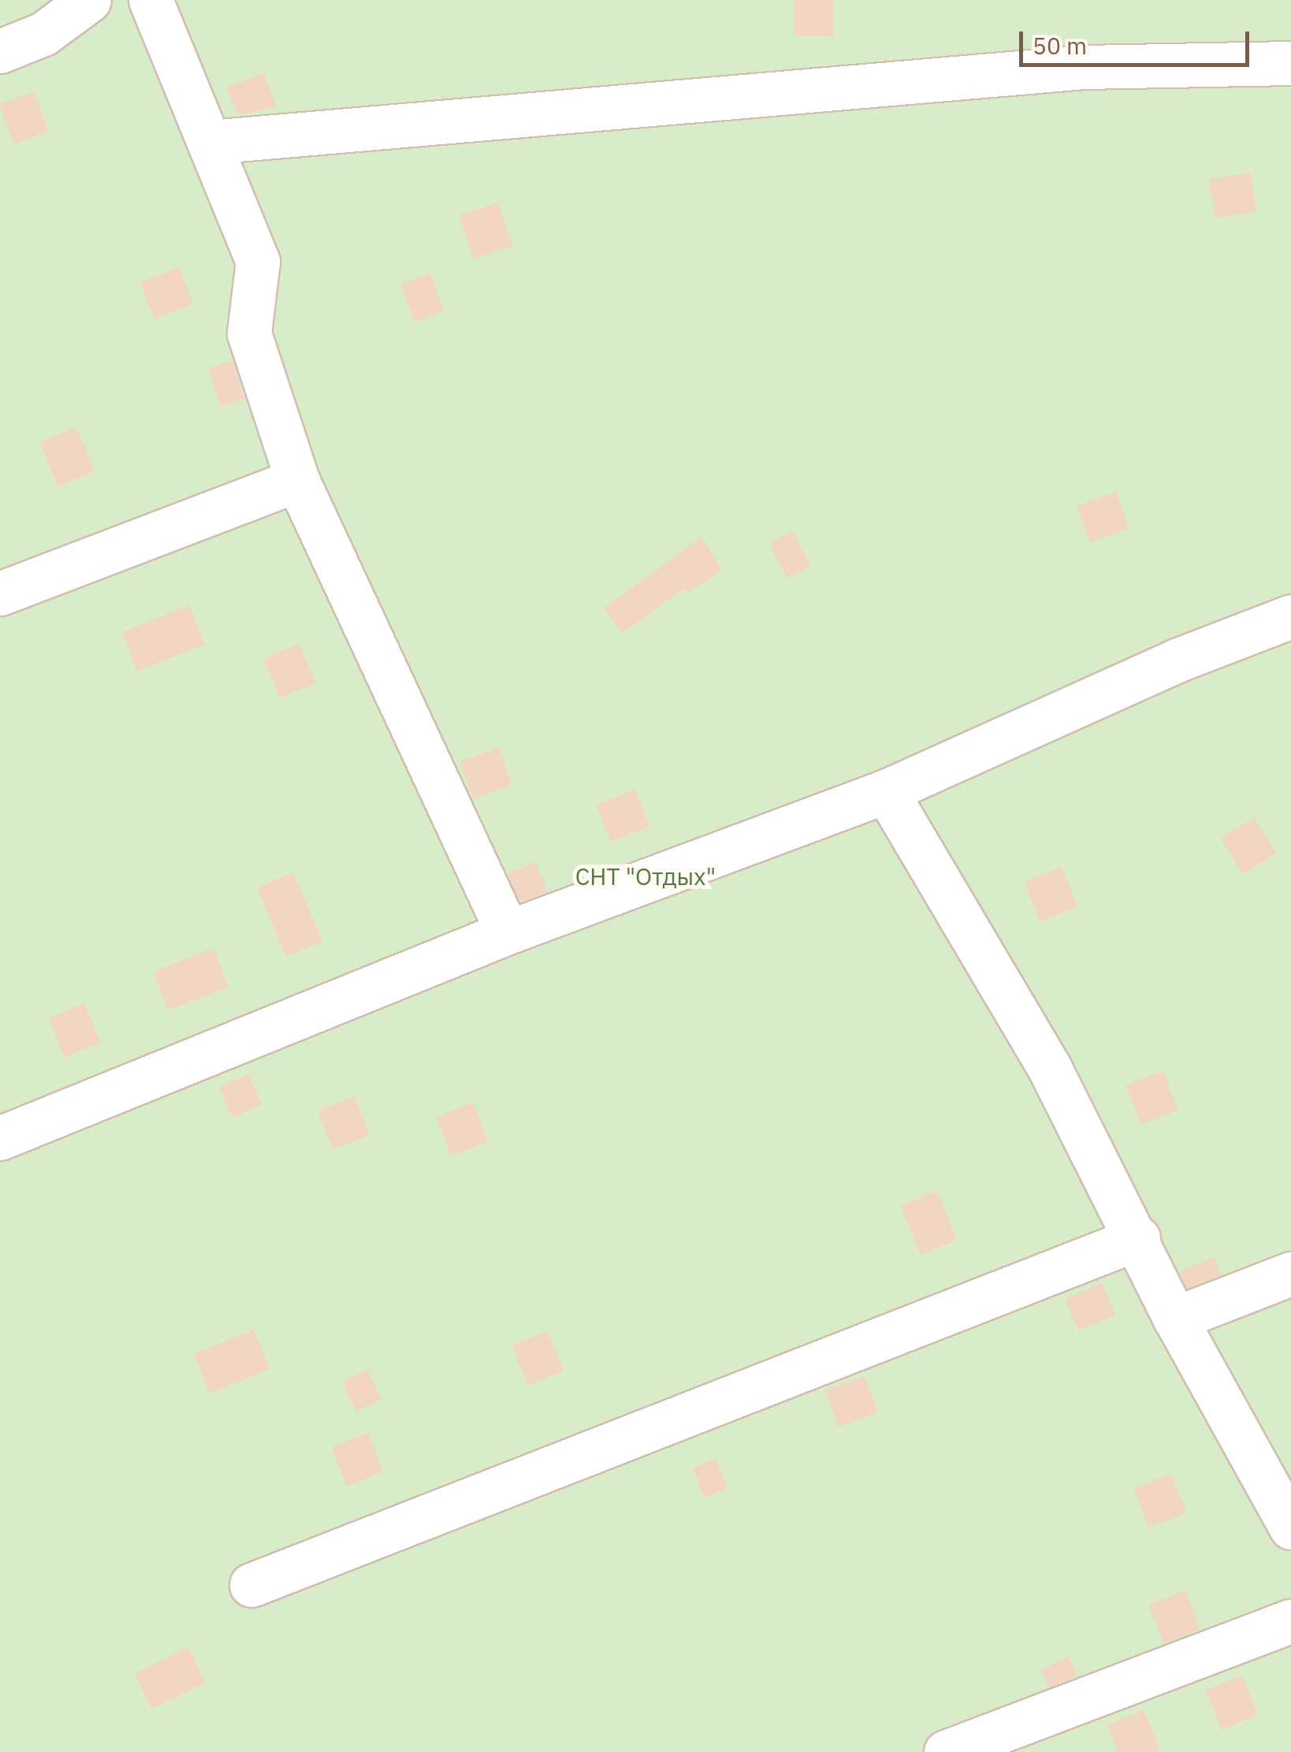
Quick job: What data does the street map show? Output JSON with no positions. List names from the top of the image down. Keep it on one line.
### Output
{"parks":["СНТ \"Отдых\""],"scale_bar":"50 m"}
